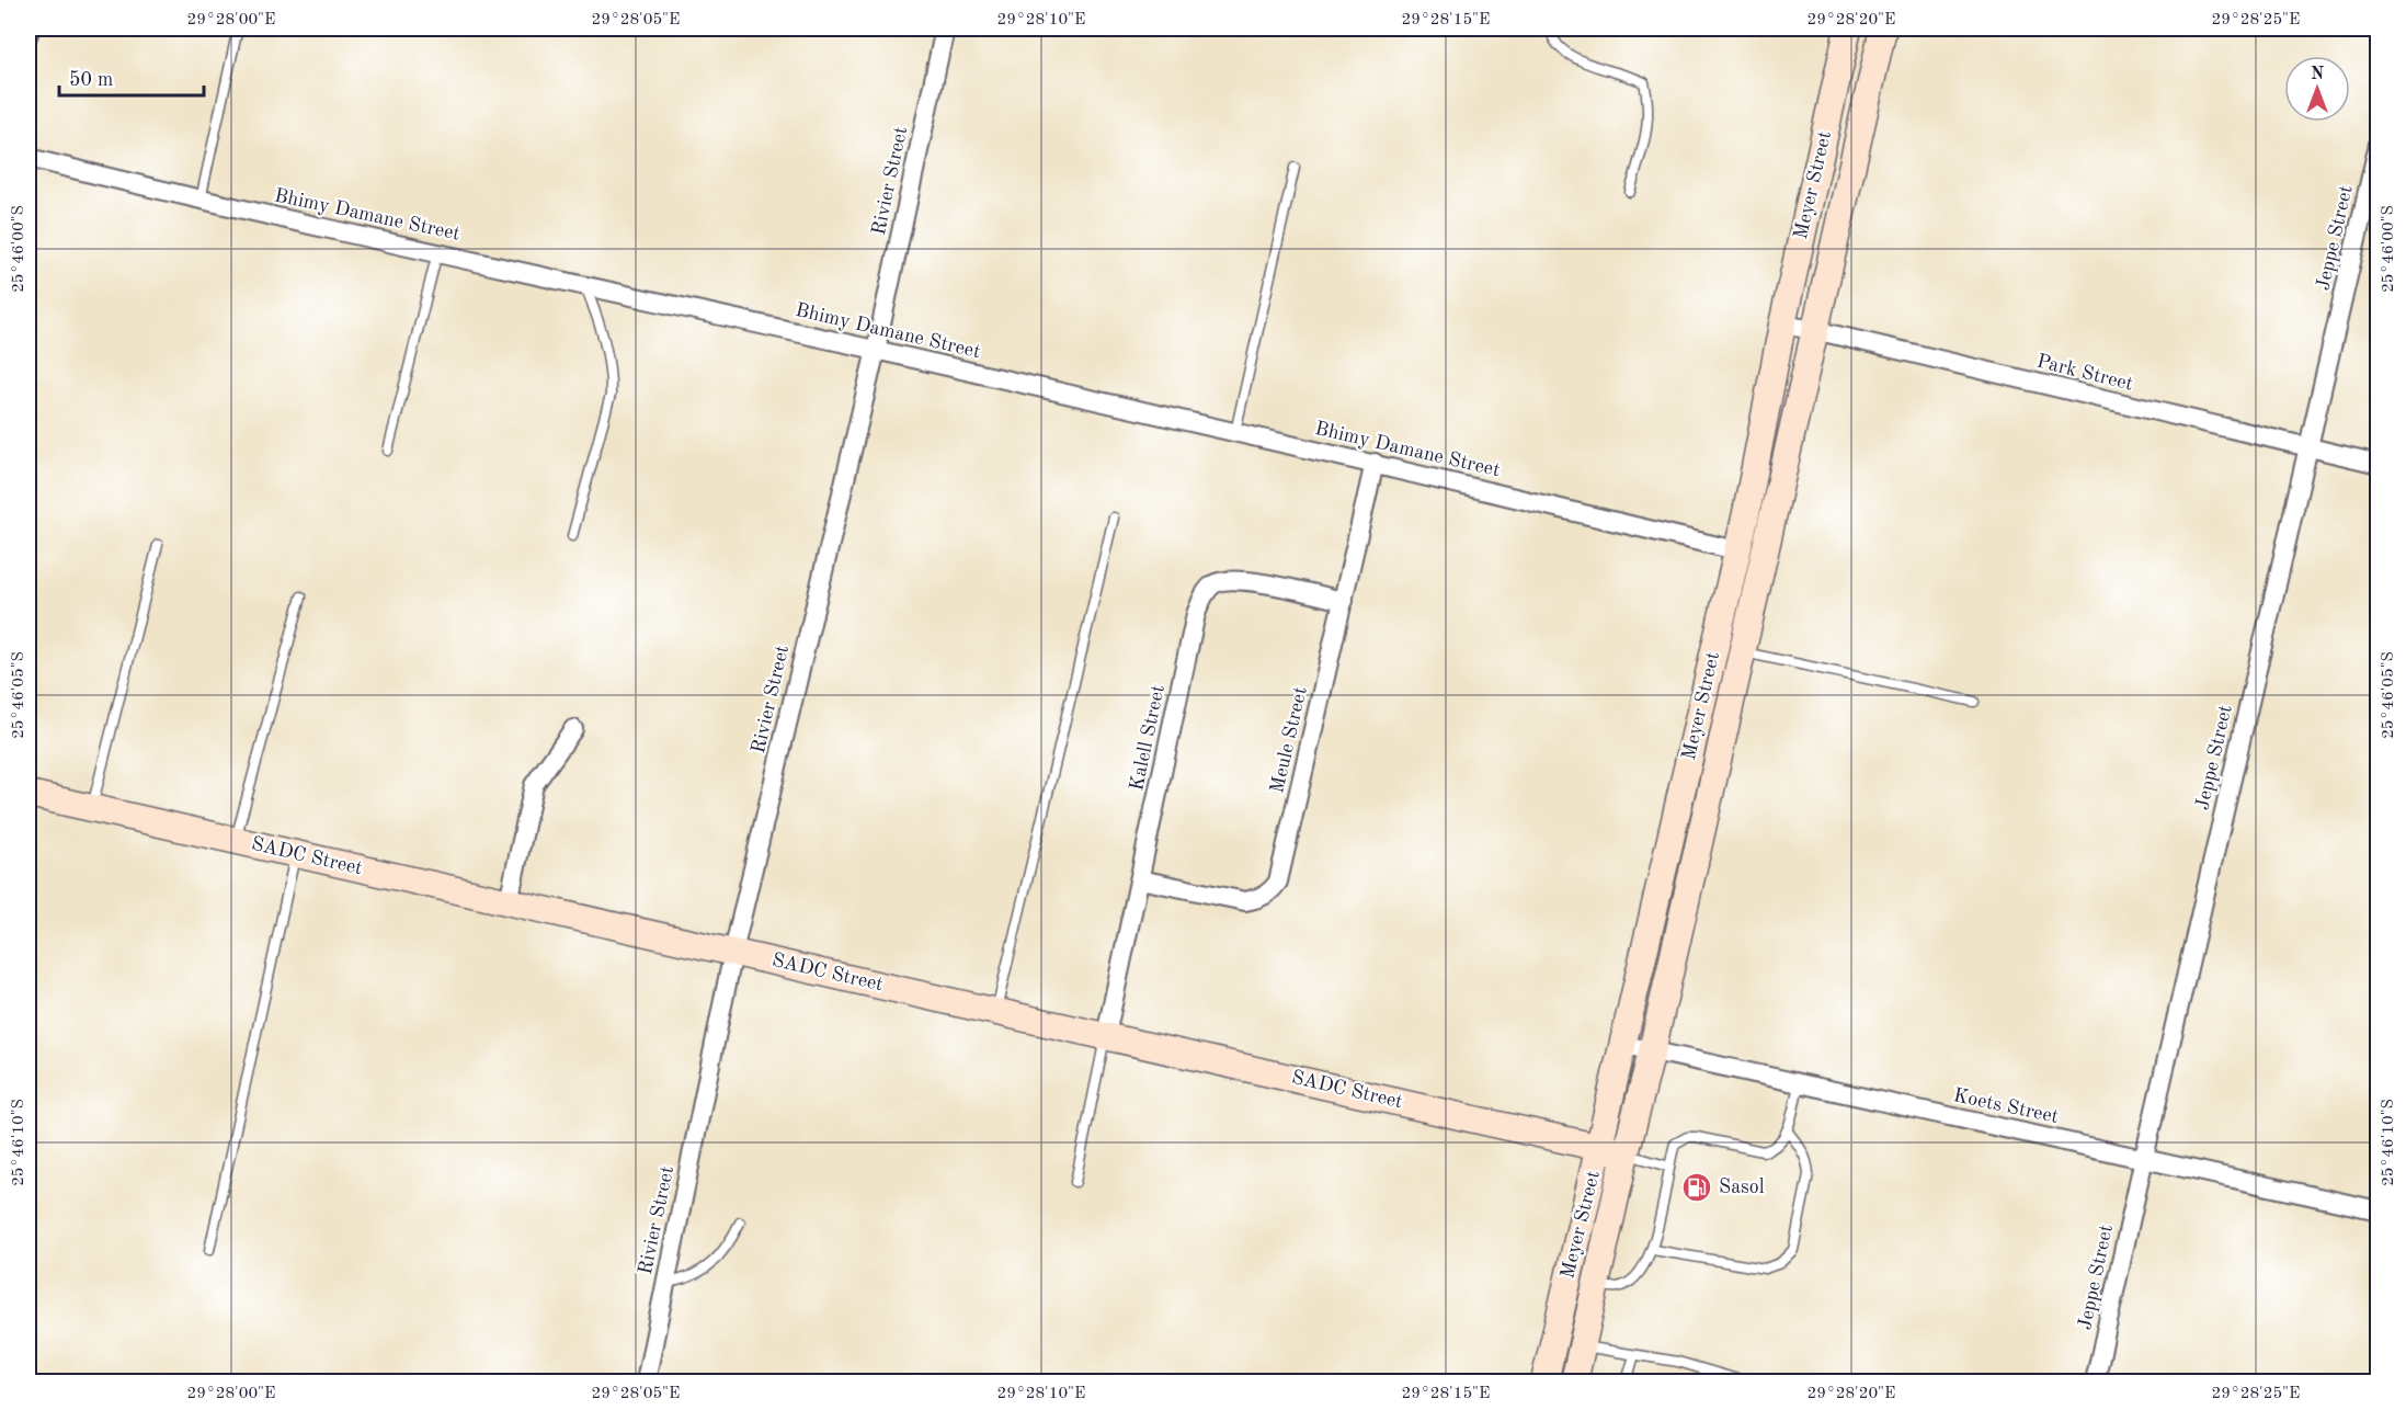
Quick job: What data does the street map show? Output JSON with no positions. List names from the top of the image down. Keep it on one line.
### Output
{"streets":{"main road":["Meyer Street","SADC Street"],"street":["Rivier Street","Bhimy Damane Street","Jeppe Street","Park Street","Kalell Street","Meule Street","Koets Street"]},"crossings":[["Rivier Street","Bhimy Damane Street"],["Rivier Street","SADC Street"],["Meyer Street","Bhimy Damane Street"],["Meyer Street","Park Street"],["Meyer Street","SADC Street"],["Meyer Street","Koets Street"],["Bhimy Damane Street","Meule Street"],["Jeppe Street","Park Street"],["Jeppe Street","Koets Street"],["Kalell Street","Meule Street"],["Kalell Street","SADC Street"]],"places":{"fuel station":["Sasol"]},"scale_bar":"50 m","north":"top","coordinates":["29°28'00\"E","29°28'05\"E","29°28'10\"E","29°28'15\"E","29°28'20\"E","29°28'25\"E","25°46'00\"S","25°46'05\"S","25°46'10\"S"]}
